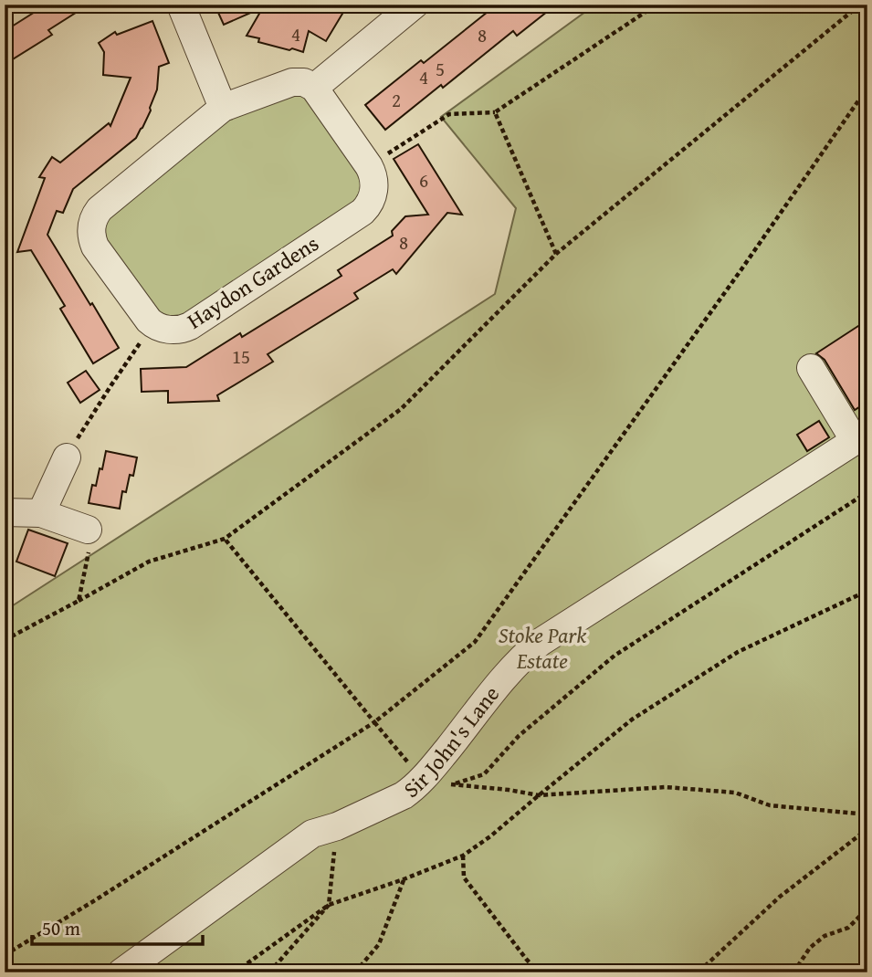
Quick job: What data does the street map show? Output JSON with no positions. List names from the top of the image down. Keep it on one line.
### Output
{"streets":{"street":["Haydon Gardens","Sir John's Lane"]},"parks":["Stoke Park Estate"],"house_numbers":["4","8","5","4","2","6","8","15"],"scale_bar":"50 m"}
